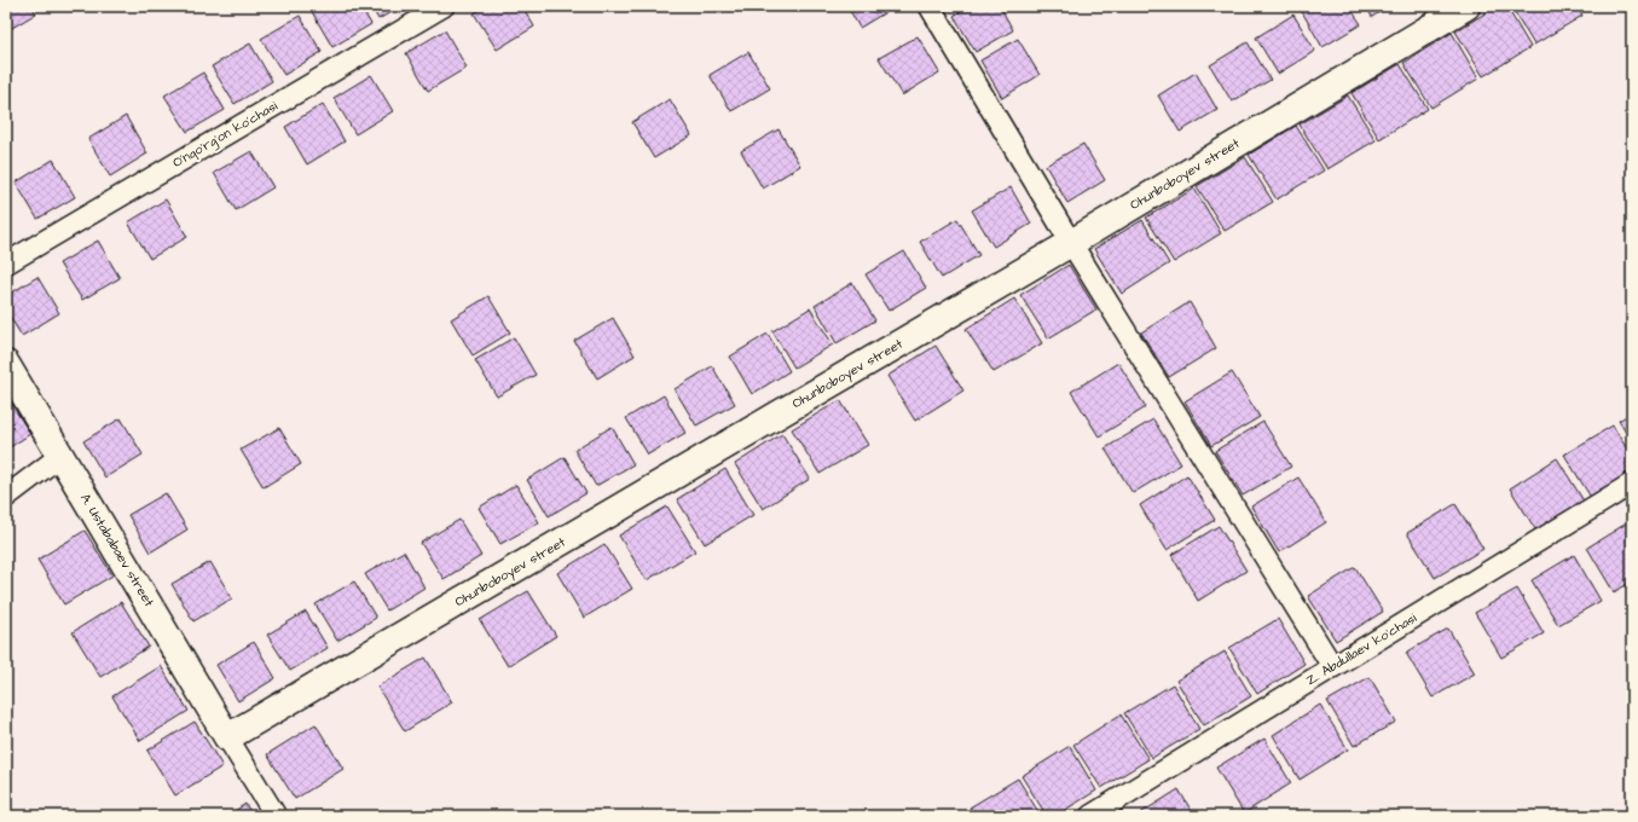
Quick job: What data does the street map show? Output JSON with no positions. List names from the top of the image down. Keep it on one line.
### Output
{"streets":{"main road":["Ohunboboyev street","A. Ustababaev street"],"street":["O'nqo'rg'on ko'chasi","Z. Abdullaev ko'chasi"]},"crossings":[["Ohunboboyev street","A. Ustababaev street"]]}
